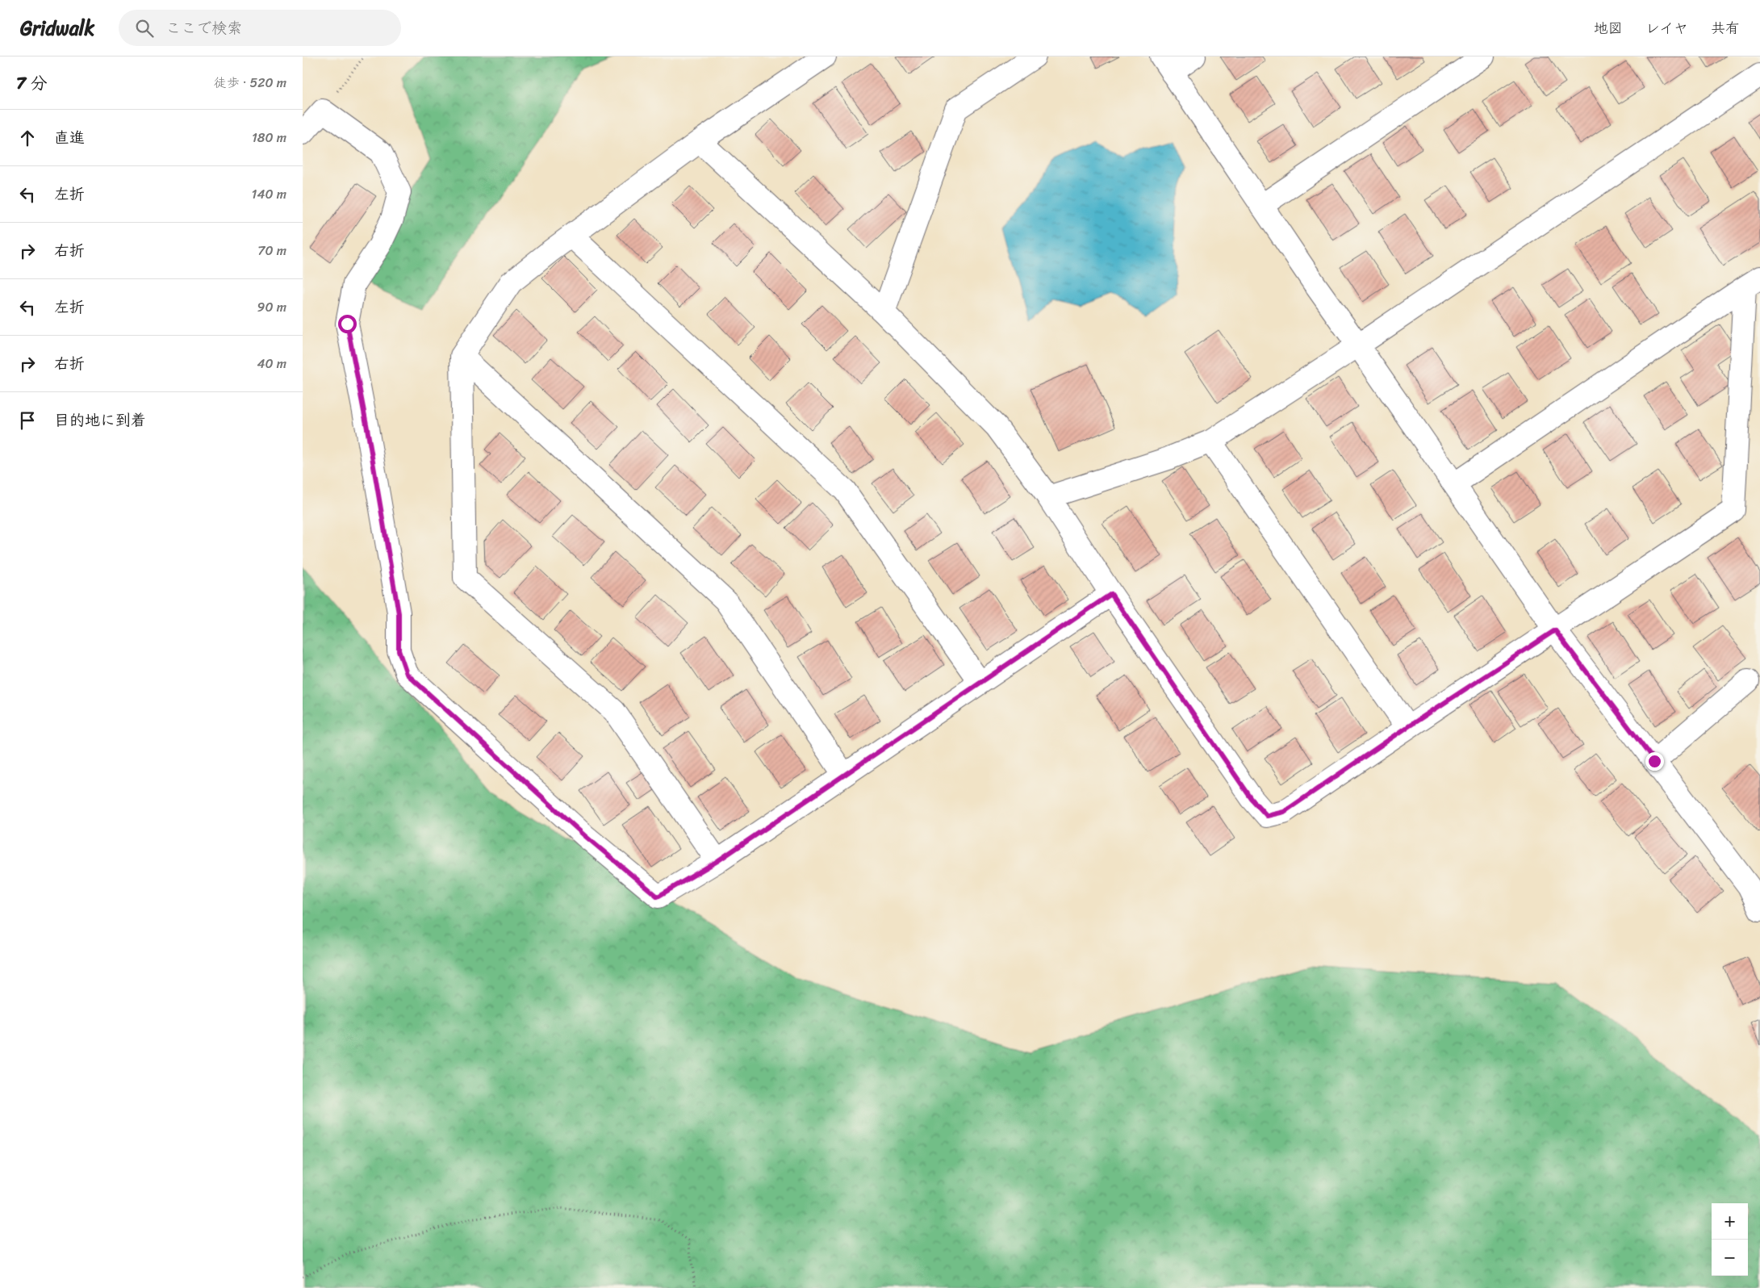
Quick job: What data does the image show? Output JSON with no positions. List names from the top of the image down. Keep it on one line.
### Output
{"page":{"header":"Gridwalk","search":"ここで検索","nav":["地図","レイヤ","共有"],"heading":["7 分","徒歩 · 520 m"],"list":[["直進","180 m"],["左折","140 m"],["右折","70 m"],["左折","90 m"],["右折","40 m"],"目的地に到着"],"map_buttons":["+","−"]}}
